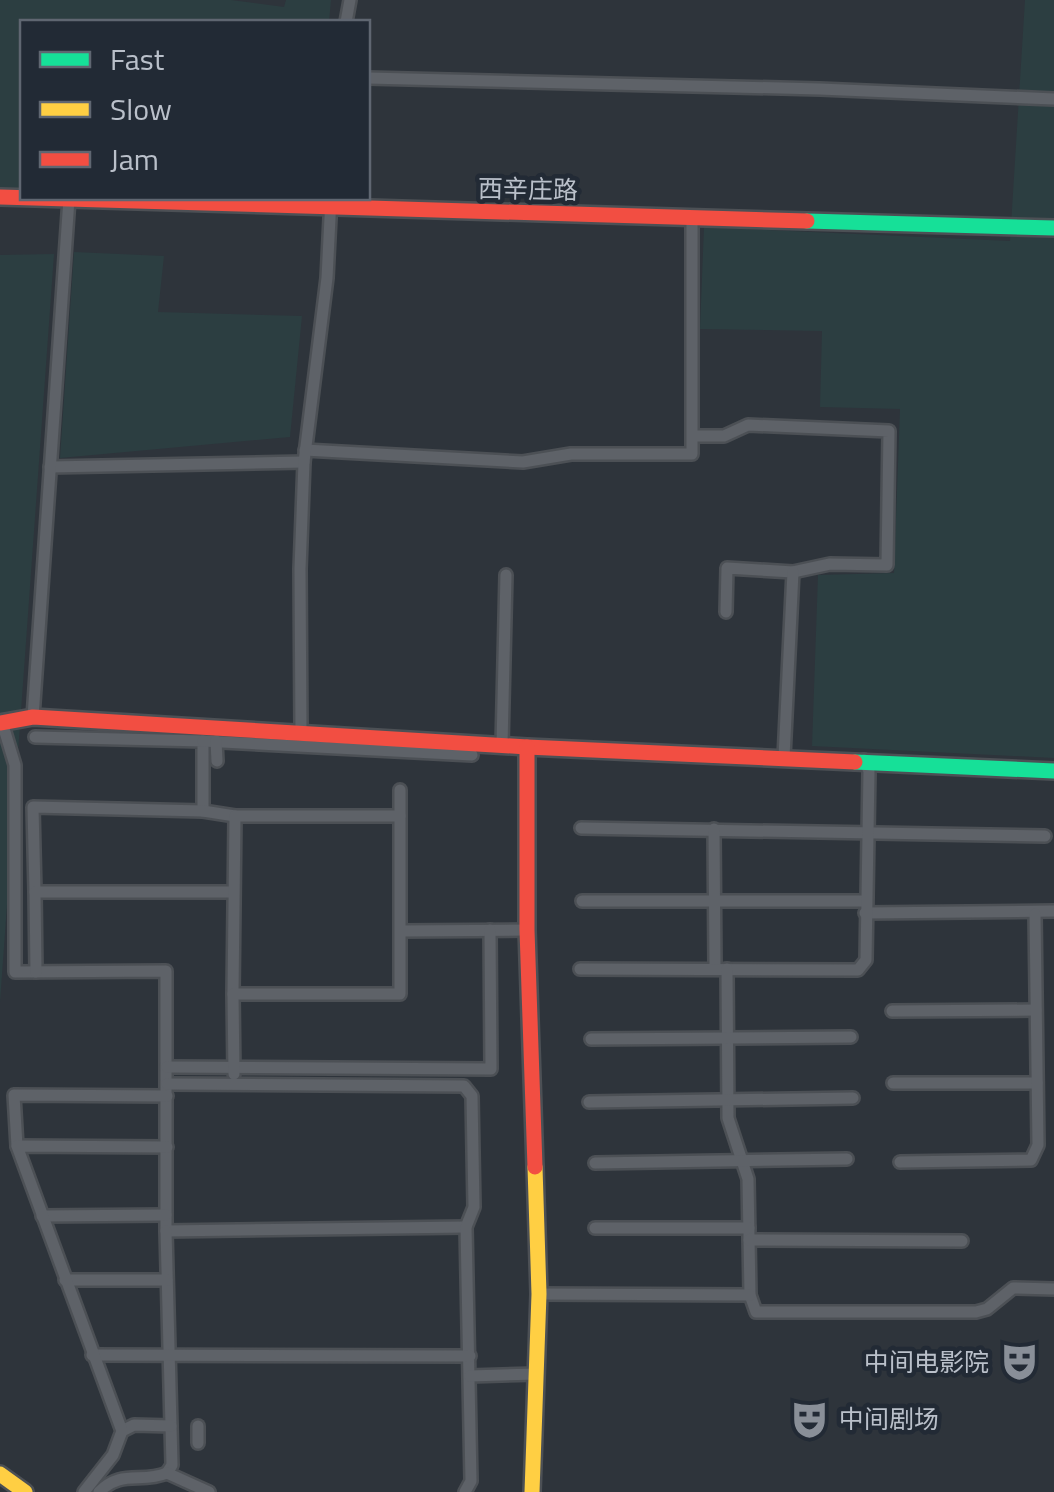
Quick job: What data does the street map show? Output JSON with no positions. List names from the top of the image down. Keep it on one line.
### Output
{"streets":{"street":["西辛庄路"]},"places":{"theatre":["中间电影院","中间剧场"]},"legend":["Fast","Slow","Jam"]}
